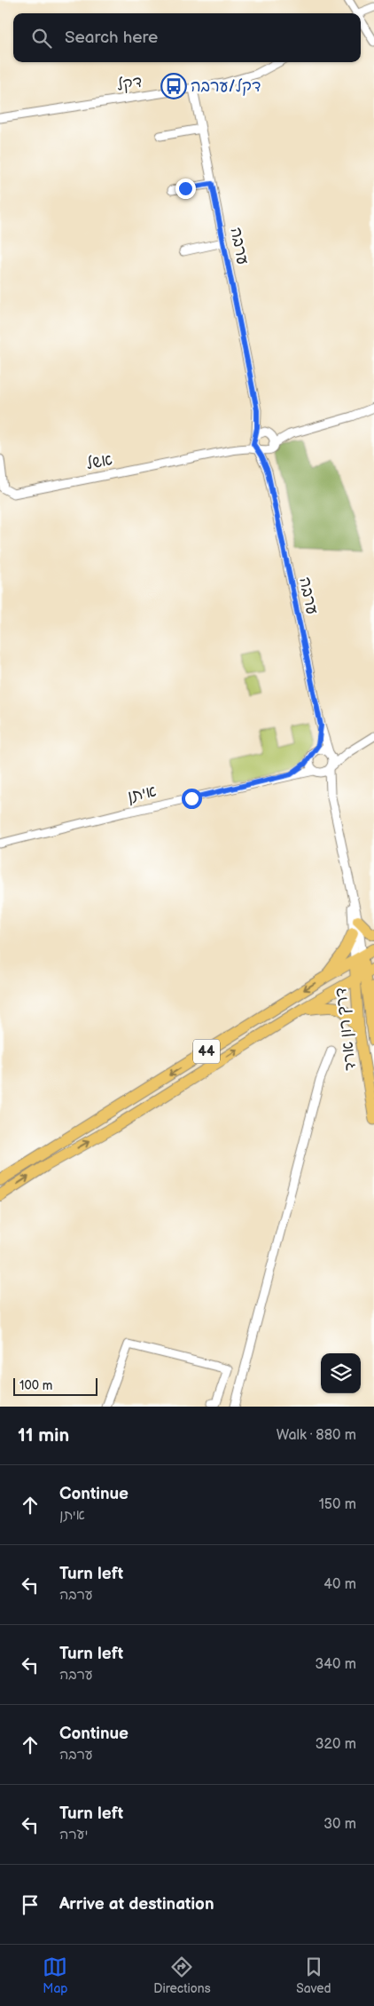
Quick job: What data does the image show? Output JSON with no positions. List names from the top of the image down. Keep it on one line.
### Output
{"streets":{"highway":["44"],"main road":["דרך רון ארד"],"street":["דקל","ערבה","אשל","איתן"]},"crossings":[["דקל","ערבה"],["ערבה","אשל"],["ערבה","איתן"],["דרך רון ארד","44"]],"places":{"bus stop":["דקל/ערבה"]},"scale_bar":"100 m","page":{"search":"Search here","scale":"100 m","heading":["11 min","Walk · 880 m"],"list":[["Continue","איתן","150 m"],["Turn left","ערבה","40 m"],["Turn left","ערבה","340 m"],["Continue","ערבה","320 m"],["Turn left","יערה","30 m"],"Arrive at destination"],"nav":["Map","Directions","Saved"]}}
